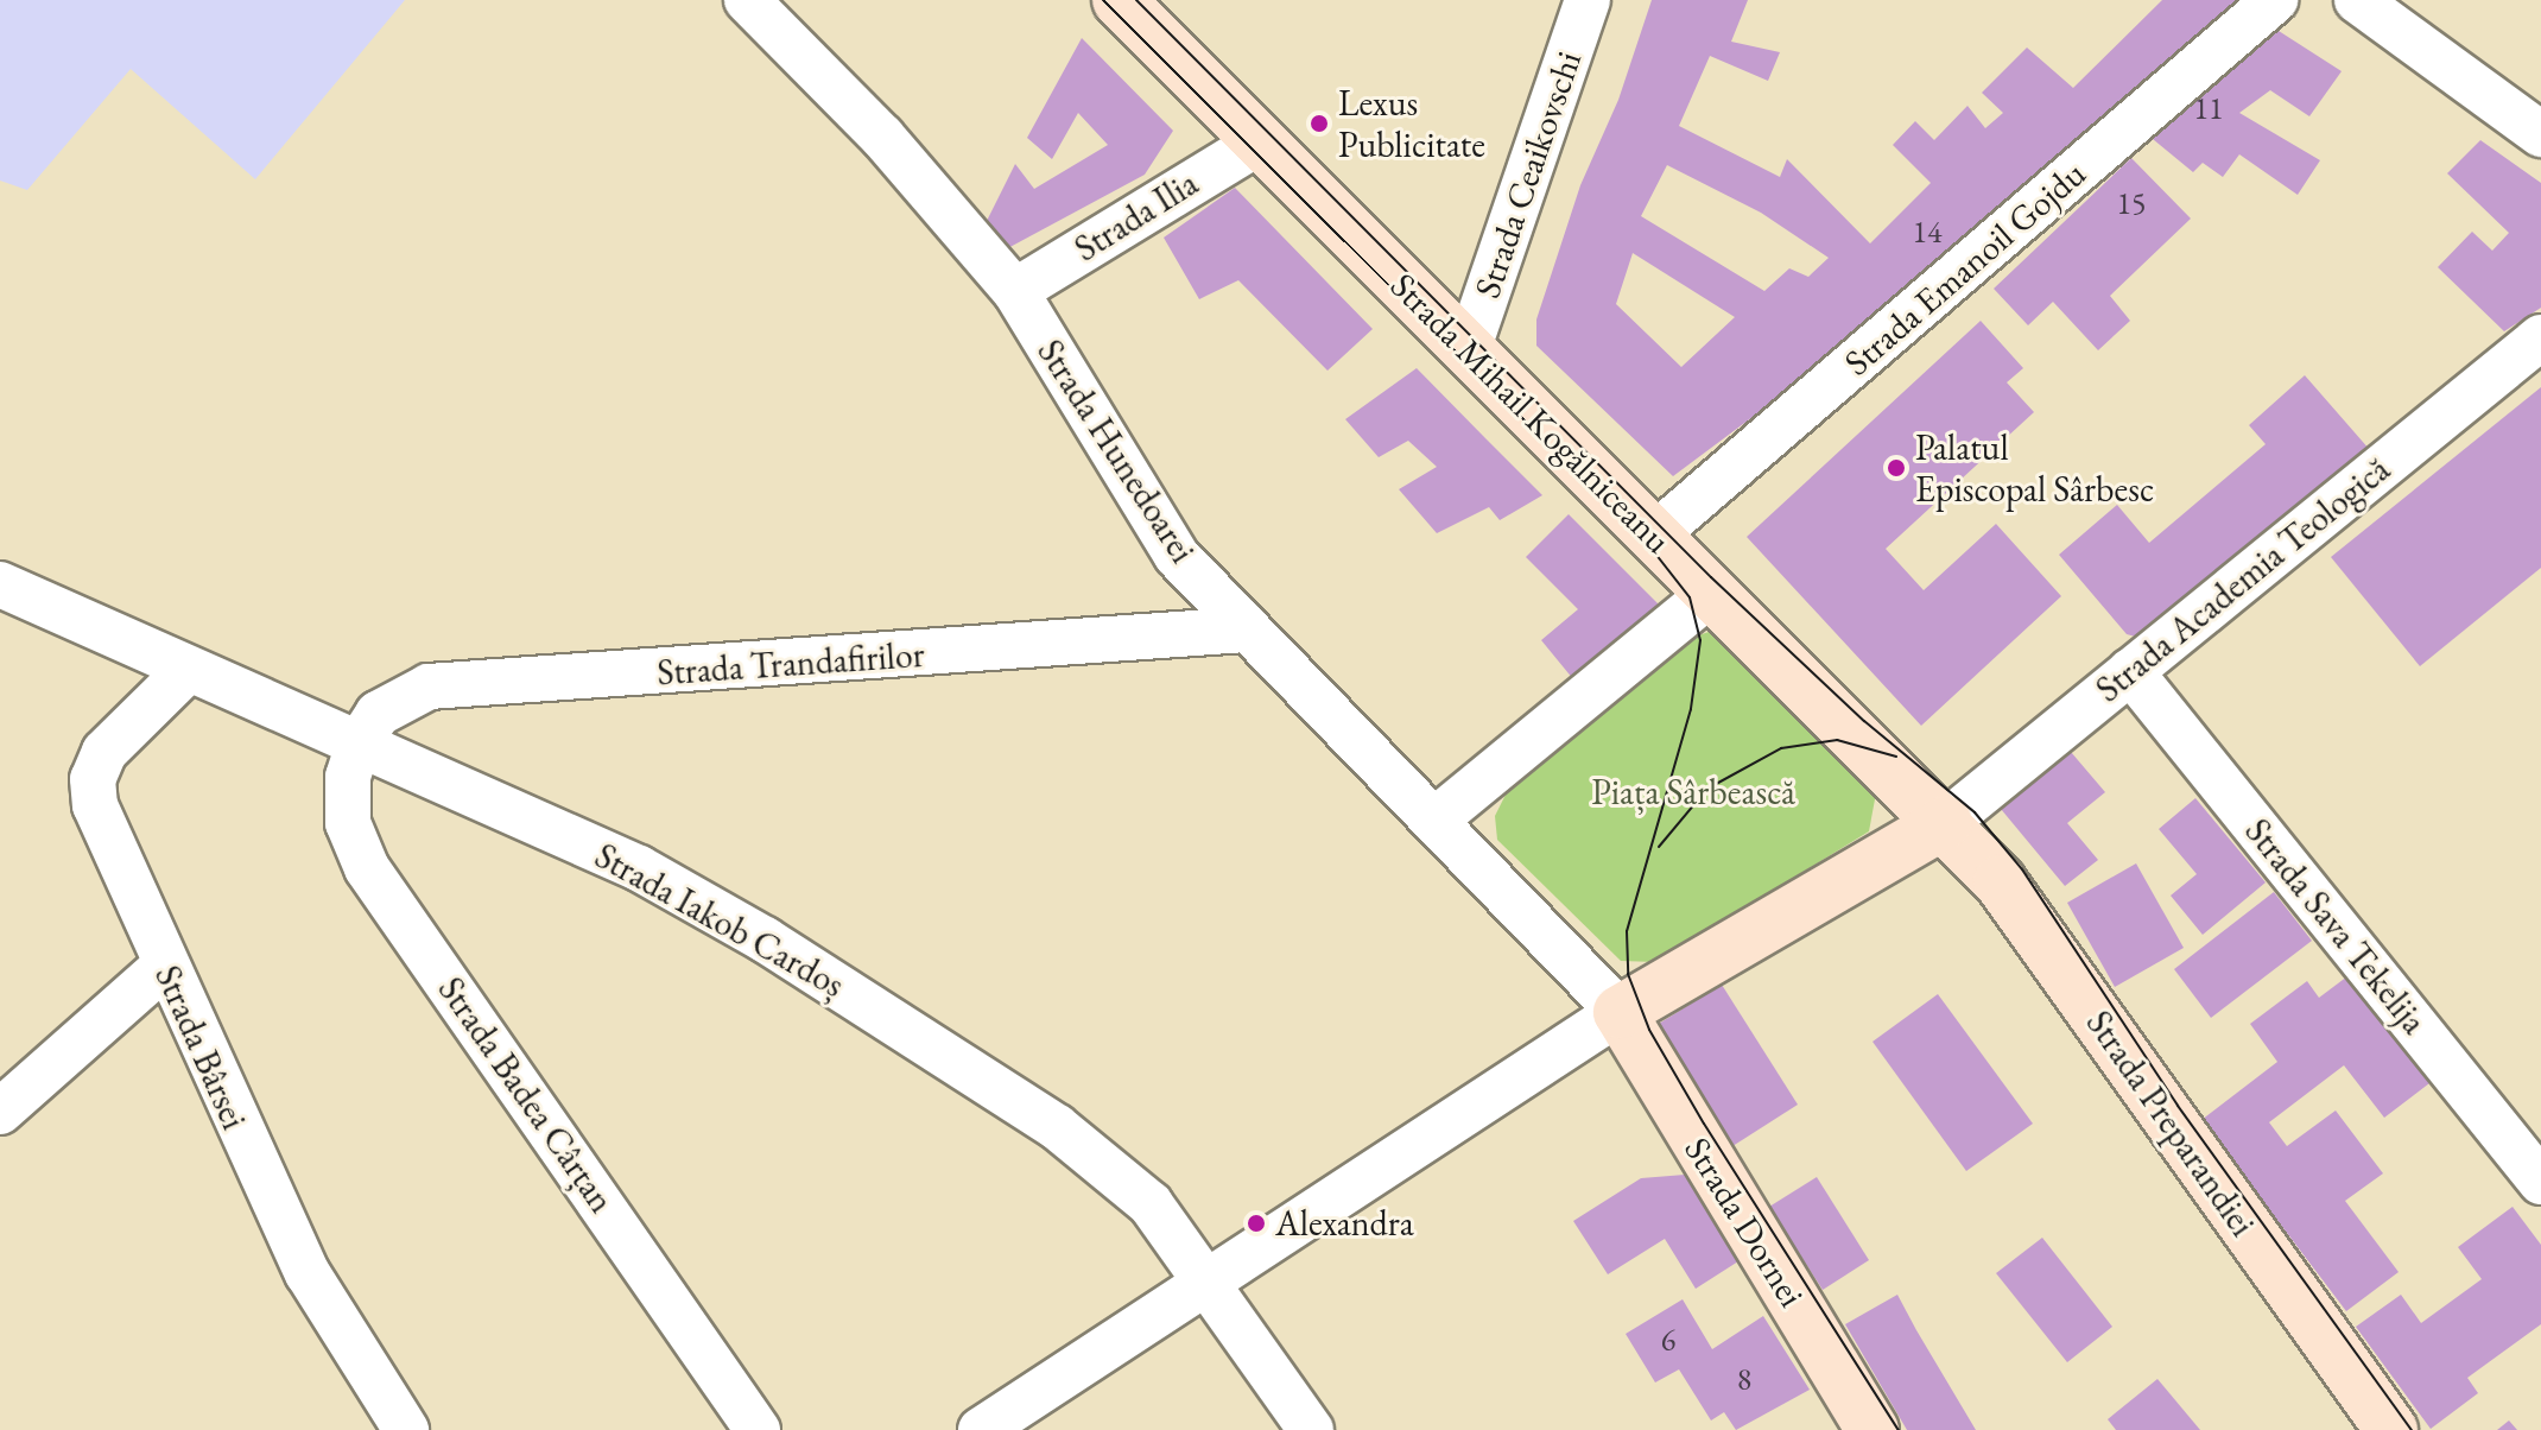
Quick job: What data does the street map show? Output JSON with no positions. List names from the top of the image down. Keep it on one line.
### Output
{"streets":{"main road":["Strada Mihail Kogălniceanu","Strada Preparandiei","Strada Dornei"],"street":["Strada Ceaikovschi","Strada Ilia","Strada Emanoil Gojdu","Strada Hunedoarei","Strada Academia Teologică","Strada Trandafirilor","Strada Iakob Cardoș","Strada Sava Tekelija","Strada Bârsei","Strada Badea Cârțan"]},"crossings":[["Strada Ceaikovschi","Strada Mihail Kogălniceanu"],["Strada Ilia","Strada Mihail Kogălniceanu"],["Strada Ilia","Strada Hunedoarei"],["Strada Emanoil Gojdu","Strada Mihail Kogălniceanu"],["Strada Mihail Kogălniceanu","Strada Academia Teologică"],["Strada Mihail Kogălniceanu","Strada Preparandiei"],["Strada Hunedoarei","Strada Trandafirilor"],["Strada Hunedoarei","Strada Dornei"],["Strada Academia Teologică","Strada Sava Tekelija"],["Strada Academia Teologică","Strada Preparandiei"],["Strada Trandafirilor","Strada Iakob Cardoș"],["Strada Trandafirilor","Strada Badea Cârțan"],["Strada Iakob Cardoș","Strada Bârsei"],["Strada Iakob Cardoș","Strada Badea Cârțan"]],"parks":["Piața Sârbească"],"places":["Lexus Publicitate","Palatul Episcopal Sârbesc","Alexandra"],"house_numbers":["11","15","14","6","8"]}
